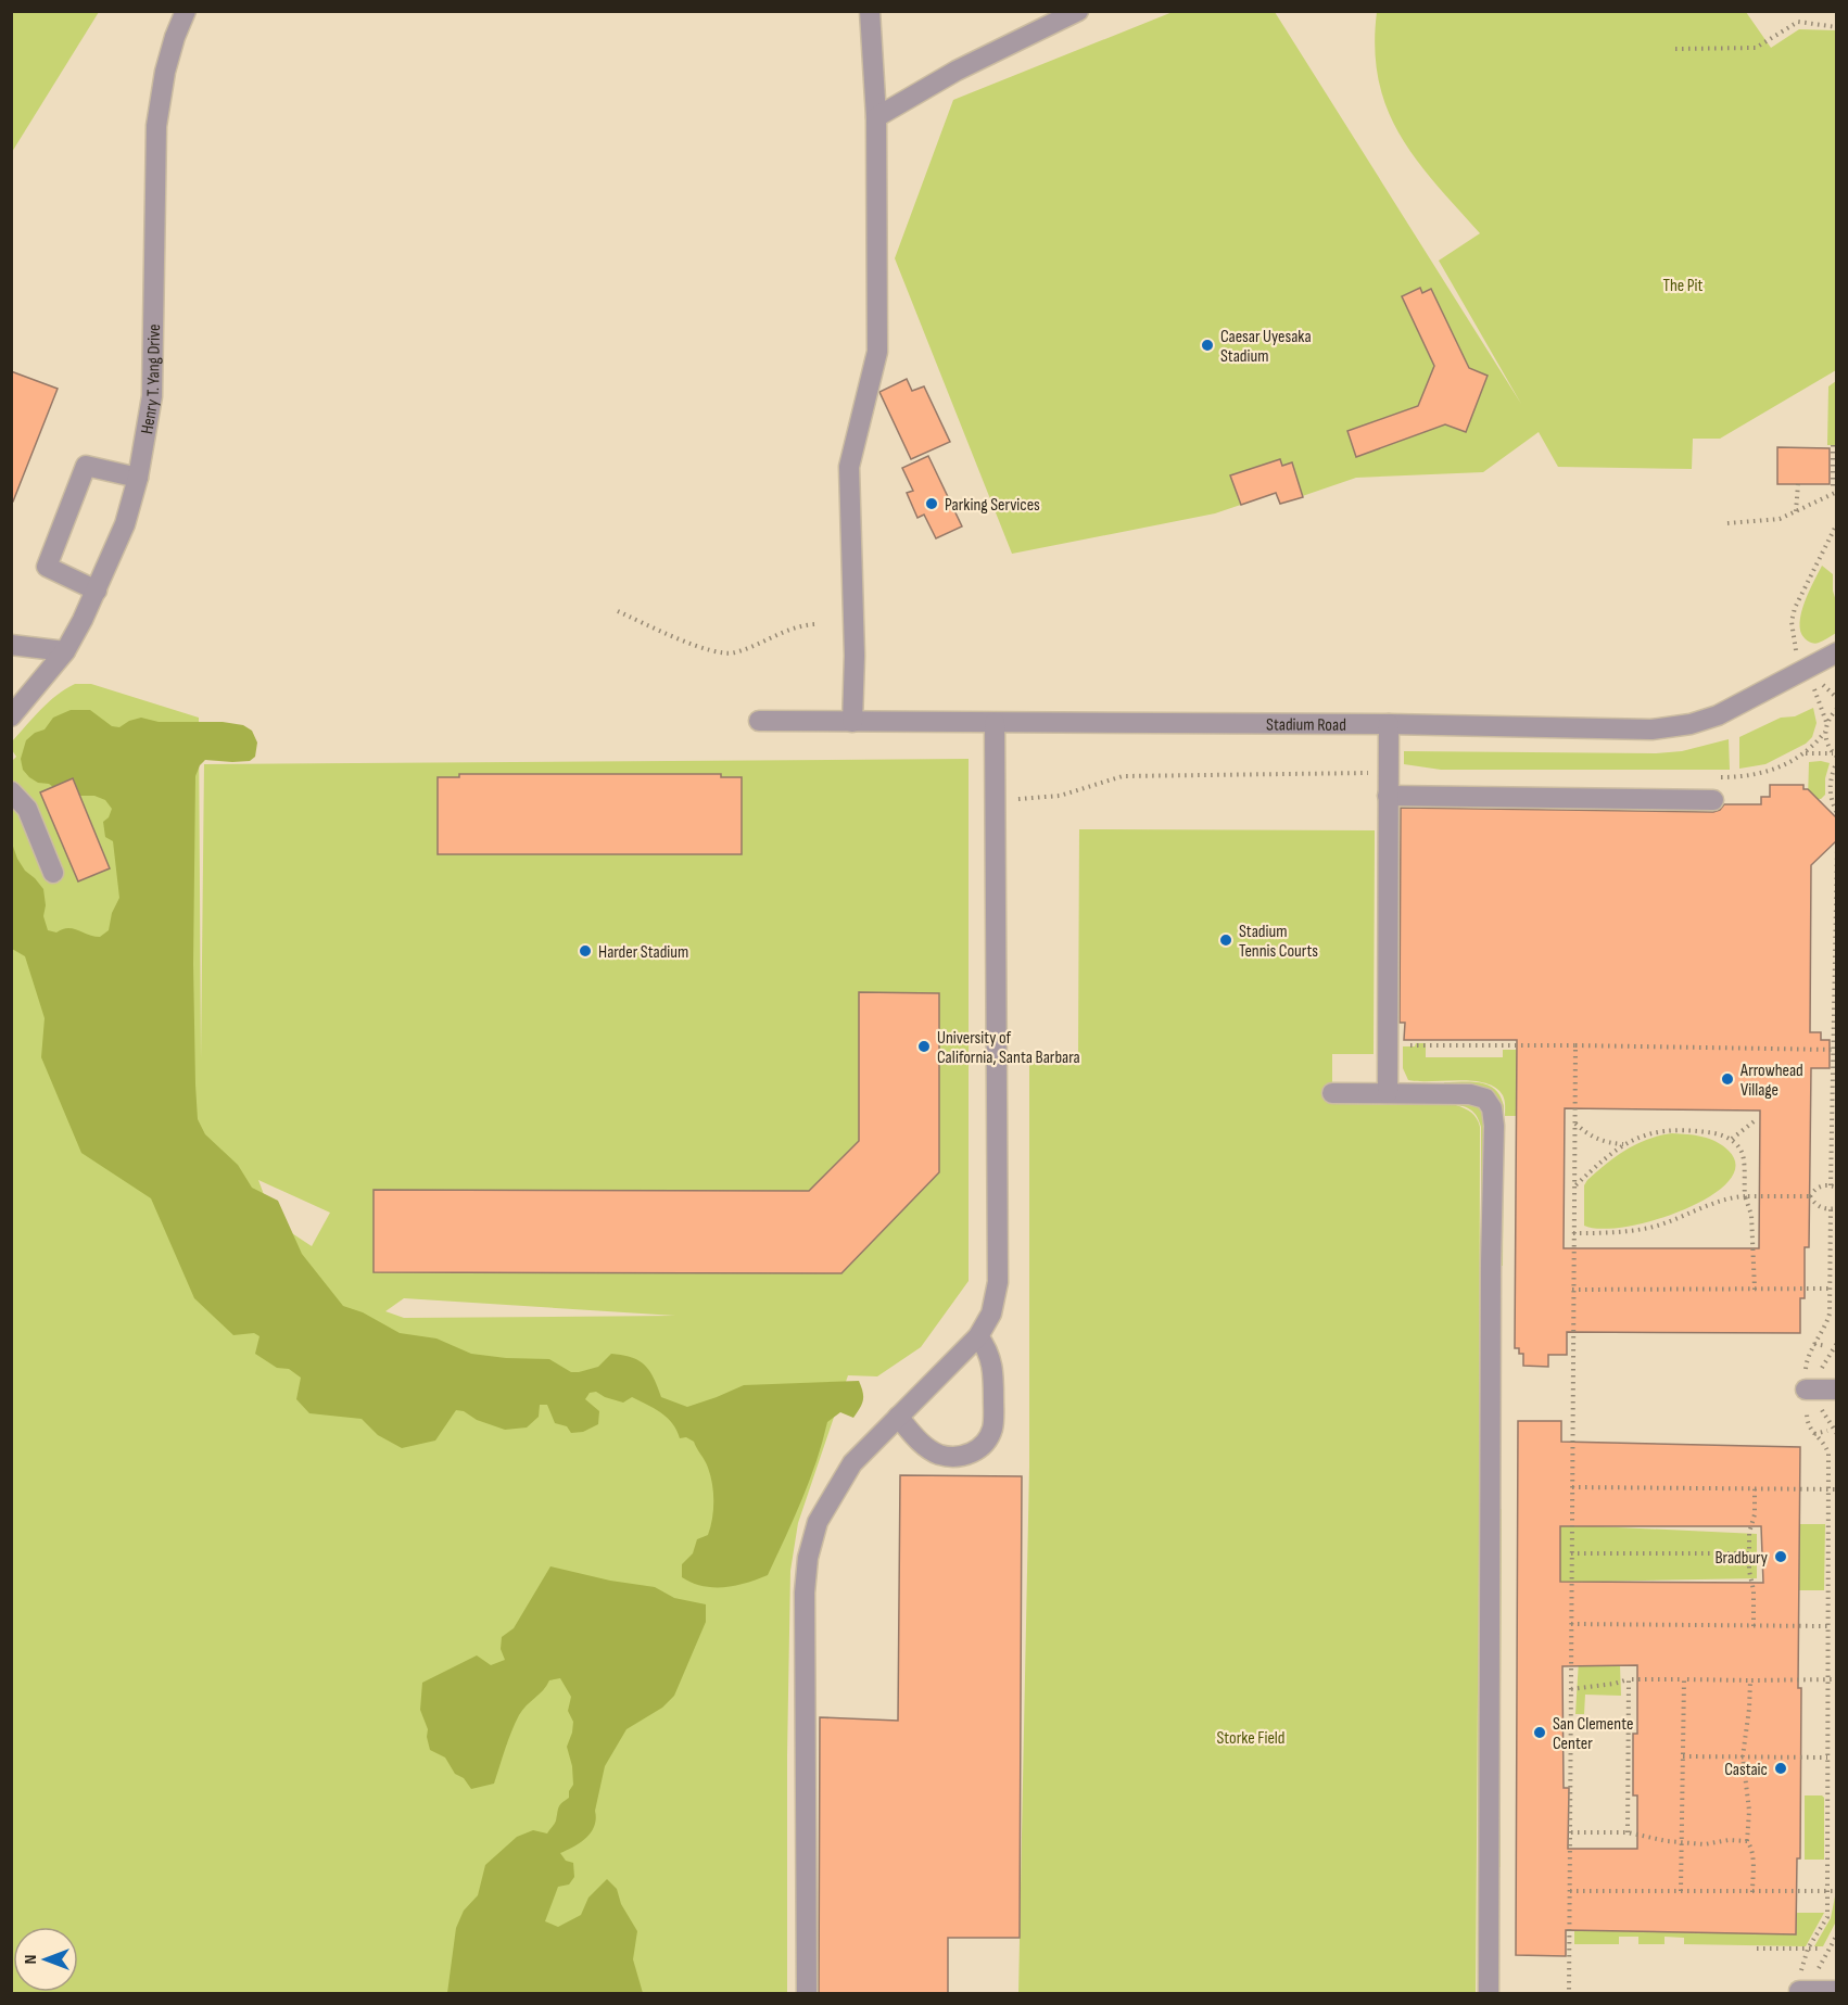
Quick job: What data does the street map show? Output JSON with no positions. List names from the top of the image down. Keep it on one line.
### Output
{"streets":{"street":["Henry T. Yang Drive","Stadium Road"]},"parks":["The Pit","Storke Field"],"places":["Caesar Uyesaka Stadium","Parking Services","Stadium Tennis Courts","Harder Stadium","University of California, Santa Barbara","Arrowhead Village","Bradbury","San Clemente Center","Castaic"],"north":"left"}
